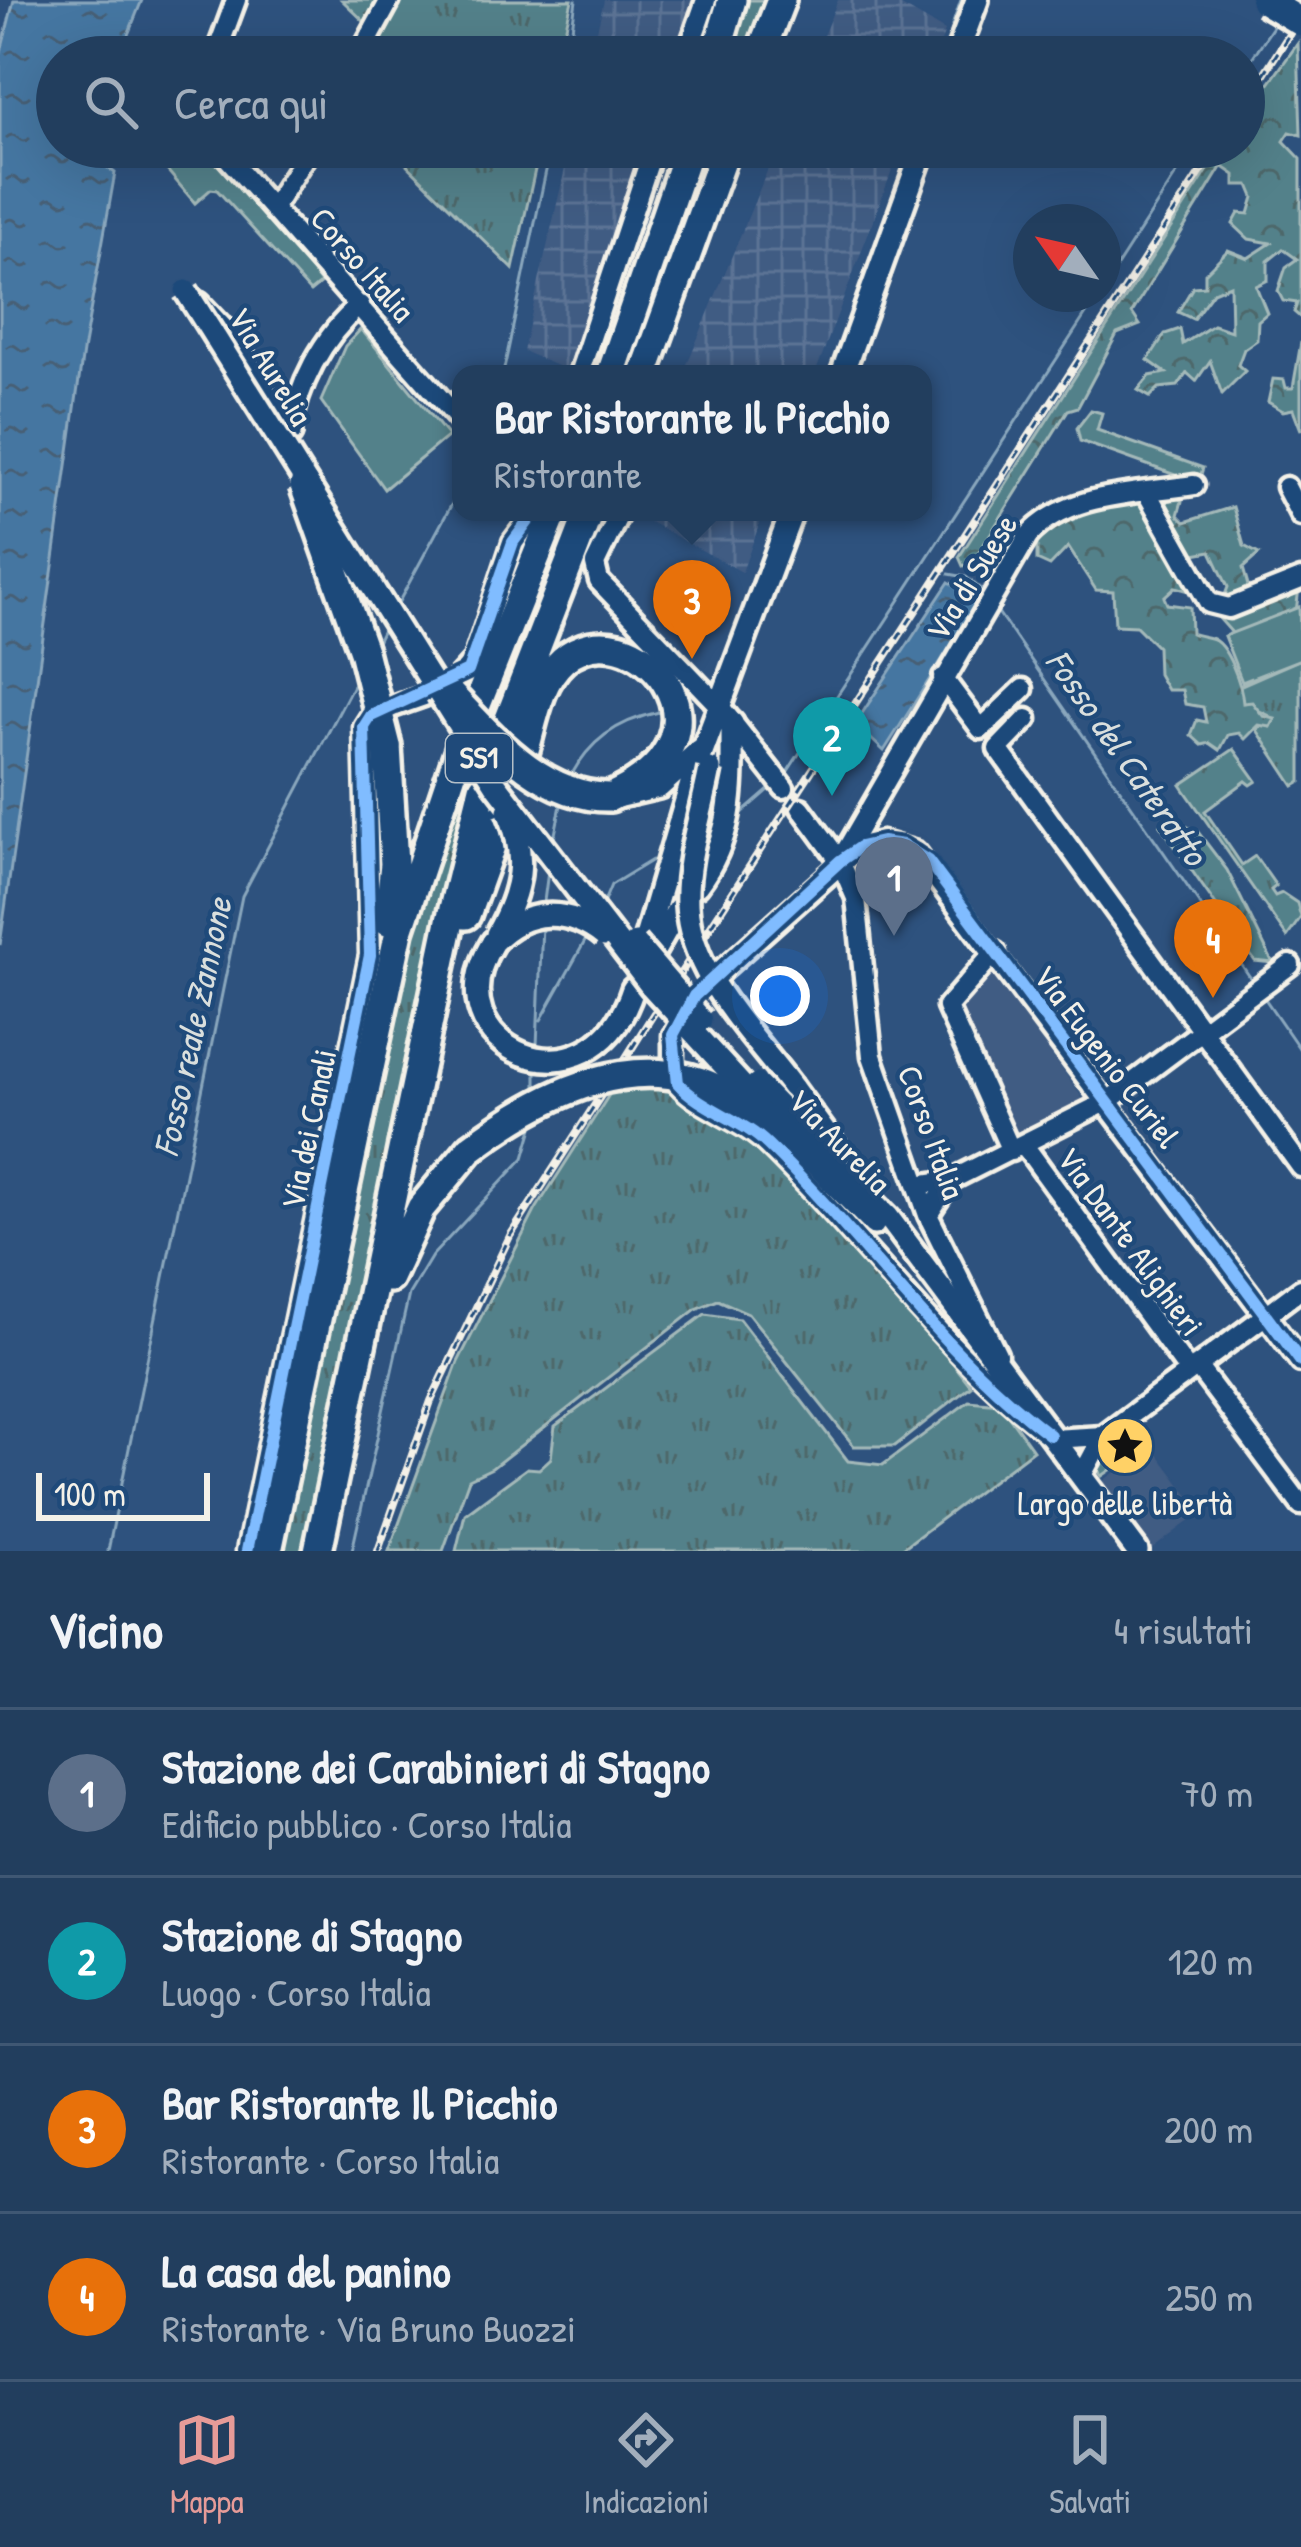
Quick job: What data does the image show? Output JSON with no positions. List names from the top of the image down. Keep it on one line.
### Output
{"streets":{"main road":["Via Aurelia","SS1"],"street":["Corso Italia","Via di Suese","Via Eugenio Curiel","Via dei Canali","Via Dante Alighieri"]},"crossings":[["Corso Italia","Via Aurelia"],["Corso Italia","Via di Suese"],["Via Aurelia","Via dei Canali"],["Via Eugenio Curiel","Via Dante Alighieri"]],"water":["Fosso del Cateratto","Fosso reale Zannone"],"places":{"place":["Largo delle libertà"]},"scale_bar":"100 m","north":"top left","page":{"search":"Cerca qui","popup":["Bar Ristorante Il Picchio","Ristorante"],"pins":["3","2","1","4"],"scale":"100 m","heading":["Vicino","4 risultati"],"list":[{"mark":"1","name":"Stazione dei Carabinieri di Stagno","note":"Edificio pubblico · Corso Italia","value":"70 m"},{"mark":"2","name":"Stazione di Stagno","note":"Luogo · Corso Italia","value":"120 m"},{"mark":"3","name":"Bar Ristorante Il Picchio","note":"Ristorante · Corso Italia","value":"200 m"},{"mark":"4","name":"La casa del panino","note":"Ristorante · Via Bruno Buozzi","value":"250 m"}],"nav":["Mappa","Indicazioni","Salvati"]}}
